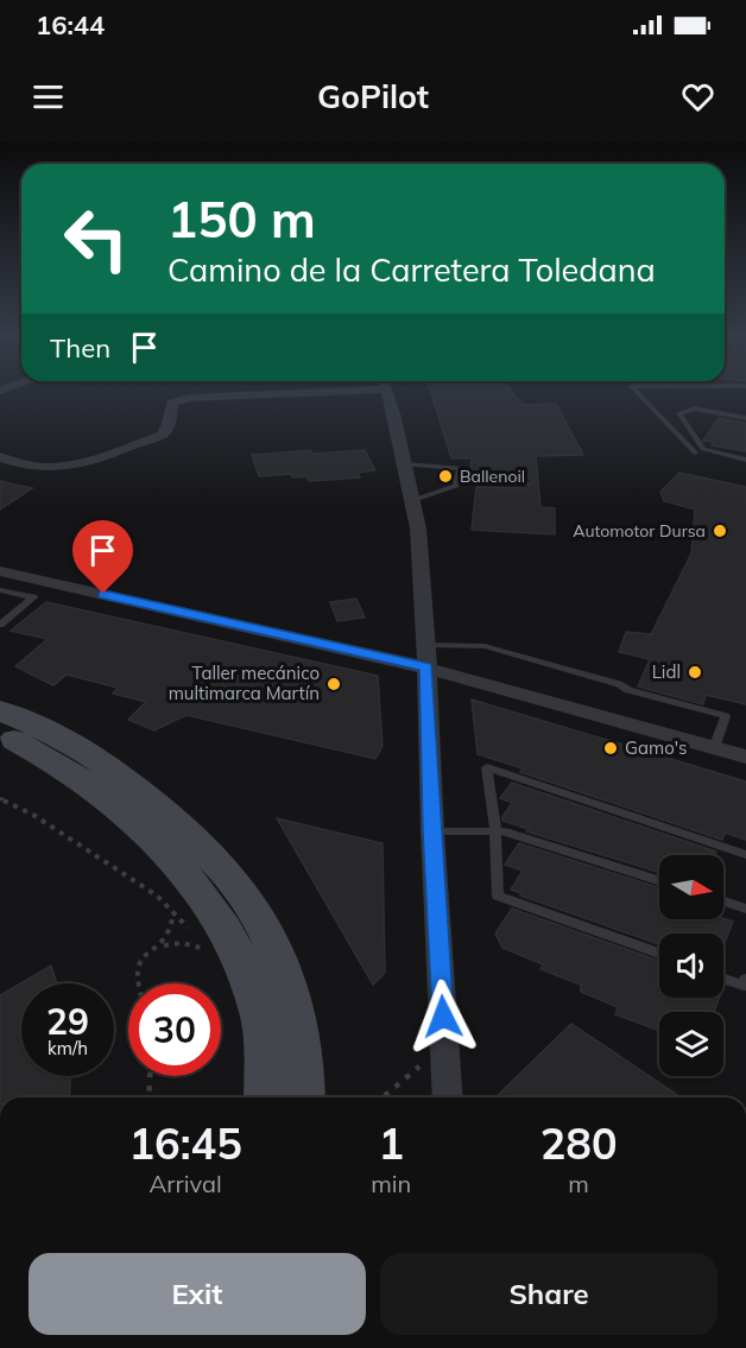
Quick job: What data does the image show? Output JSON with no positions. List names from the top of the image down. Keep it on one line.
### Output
{"places":["Ballenoil","Automotor Dursa","Lidl","Taller mecánico multimarca Martín","Gamo's"],"north":"right","page":{"status":"16:44","header":"GoPilot","turn":["150 m","Camino de la Carretera Toledana"],"then":"Then","speed":"29 km/h","limit":"30","eta":["16:45","Arrival","1","min","280","m"],"buttons":["Exit","Share"]}}
